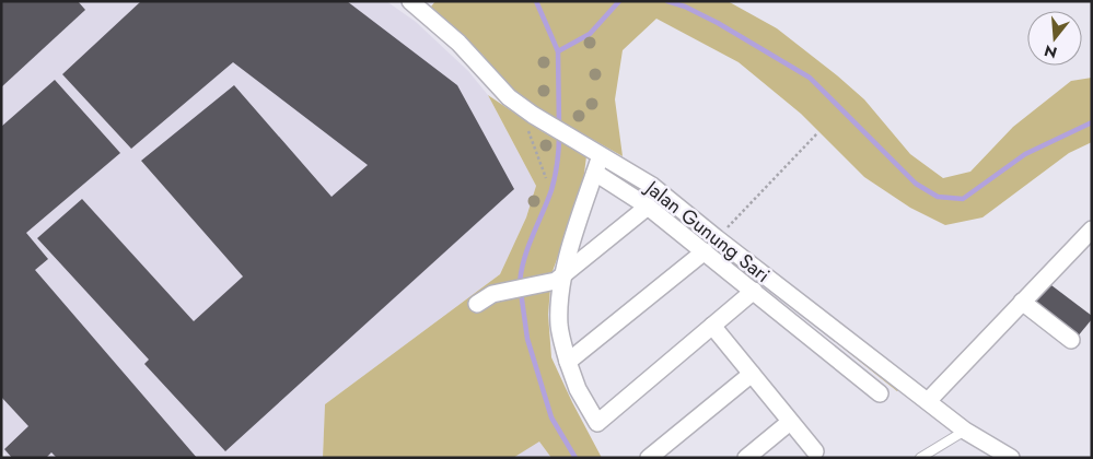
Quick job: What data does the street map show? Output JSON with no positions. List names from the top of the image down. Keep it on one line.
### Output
{"streets":{"street":["Jalan Gunung Sari"]},"north":"bottom"}
